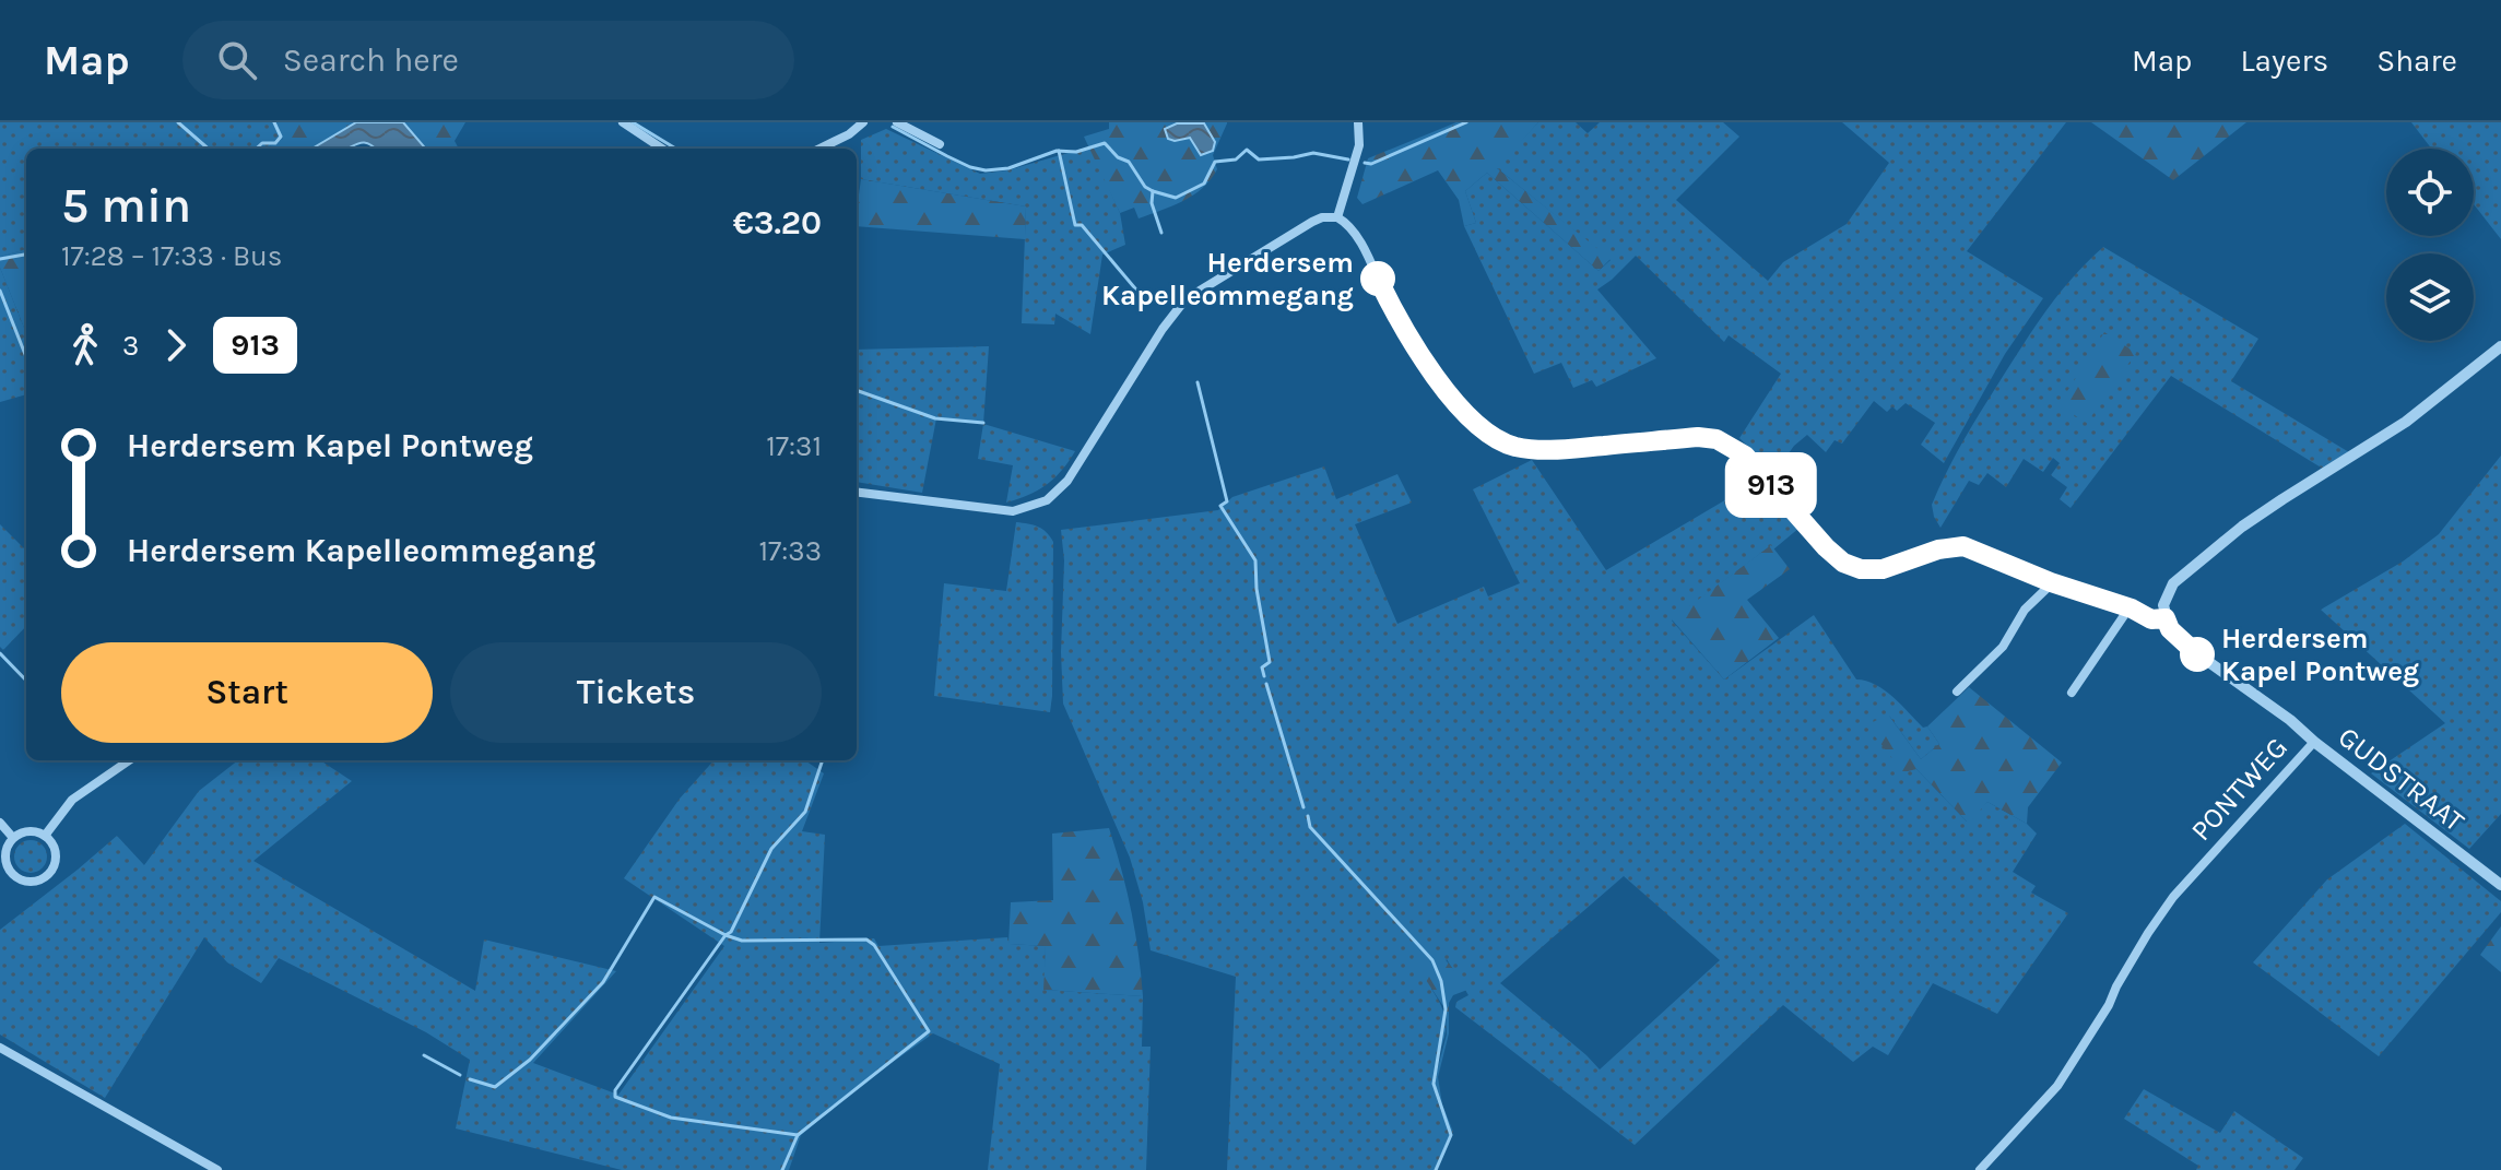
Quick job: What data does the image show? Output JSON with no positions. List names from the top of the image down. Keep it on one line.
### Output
{"streets":{"street":["GUDSTRAAT","PONTWEG"]},"crossings":[["GUDSTRAAT","PONTWEG"]],"places":["Herdersem Kapelleommegang","Herdersem Kapel Pontweg"],"lines":["bus line 913"],"page":{"header":"Map","search":"Search here","nav":["Map","Layers","Share"],"on_map":"913","heading":["5 min","17:28 – 17:33 · Bus","€3.20"],"legs":["3","913"],"list":[{"name":"Herdersem Kapel Pontweg","value":"17:31"},{"name":"Herdersem Kapelleommegang","value":"17:33"}],"buttons":["Start","Tickets"]}}
